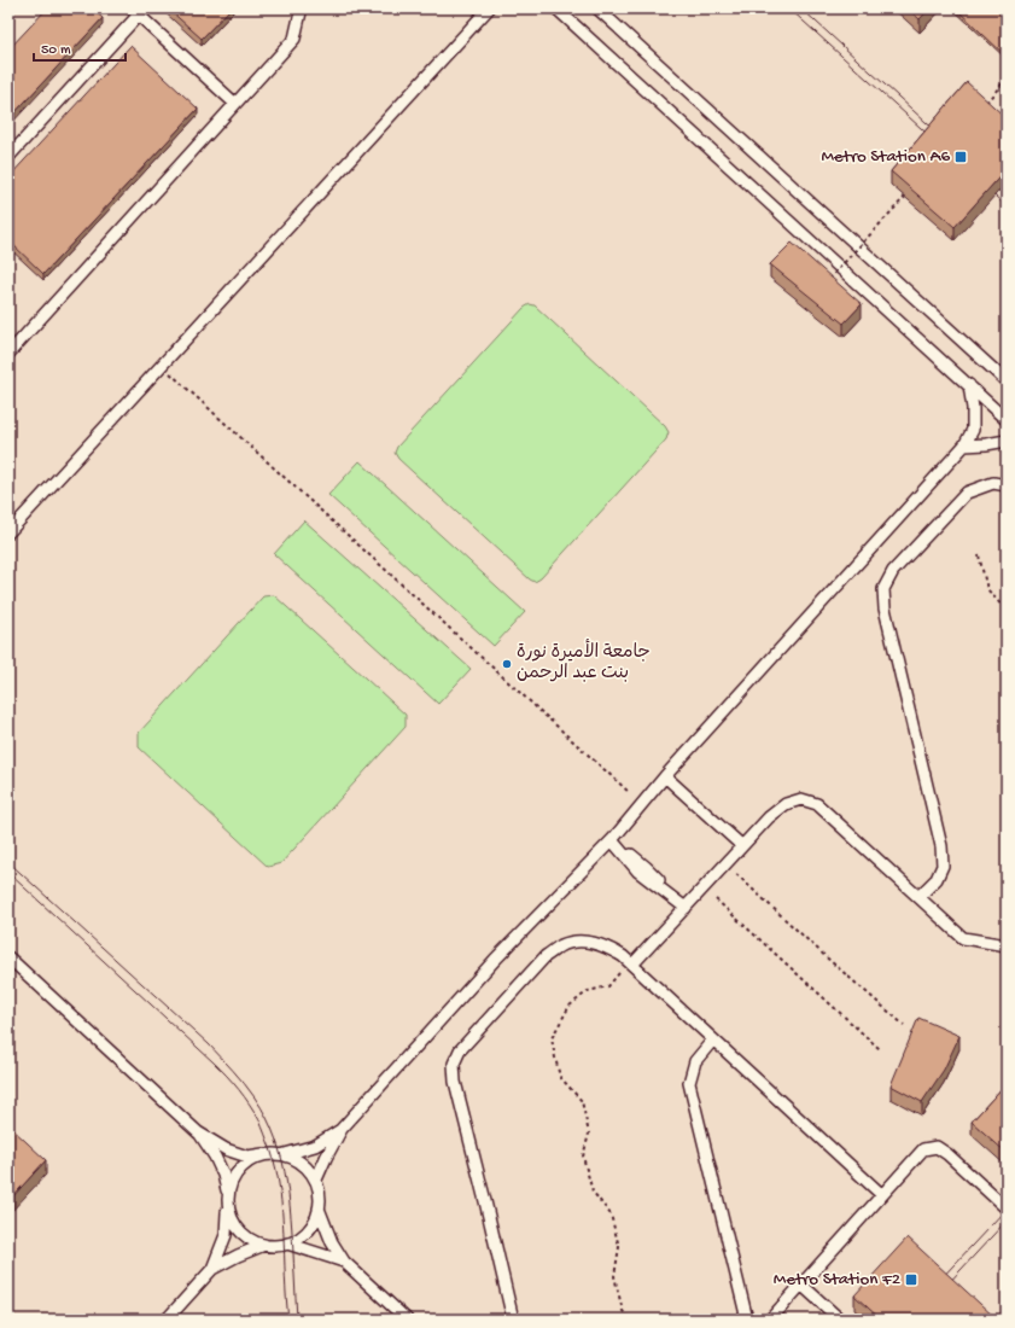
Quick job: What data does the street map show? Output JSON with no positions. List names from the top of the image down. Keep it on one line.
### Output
{"places":{"transit":["Metro Station A6","Metro Station F2"],"other":["جامعة الأميرة نورة بنت عبد الرحمن"]},"scale_bar":"50 m"}
